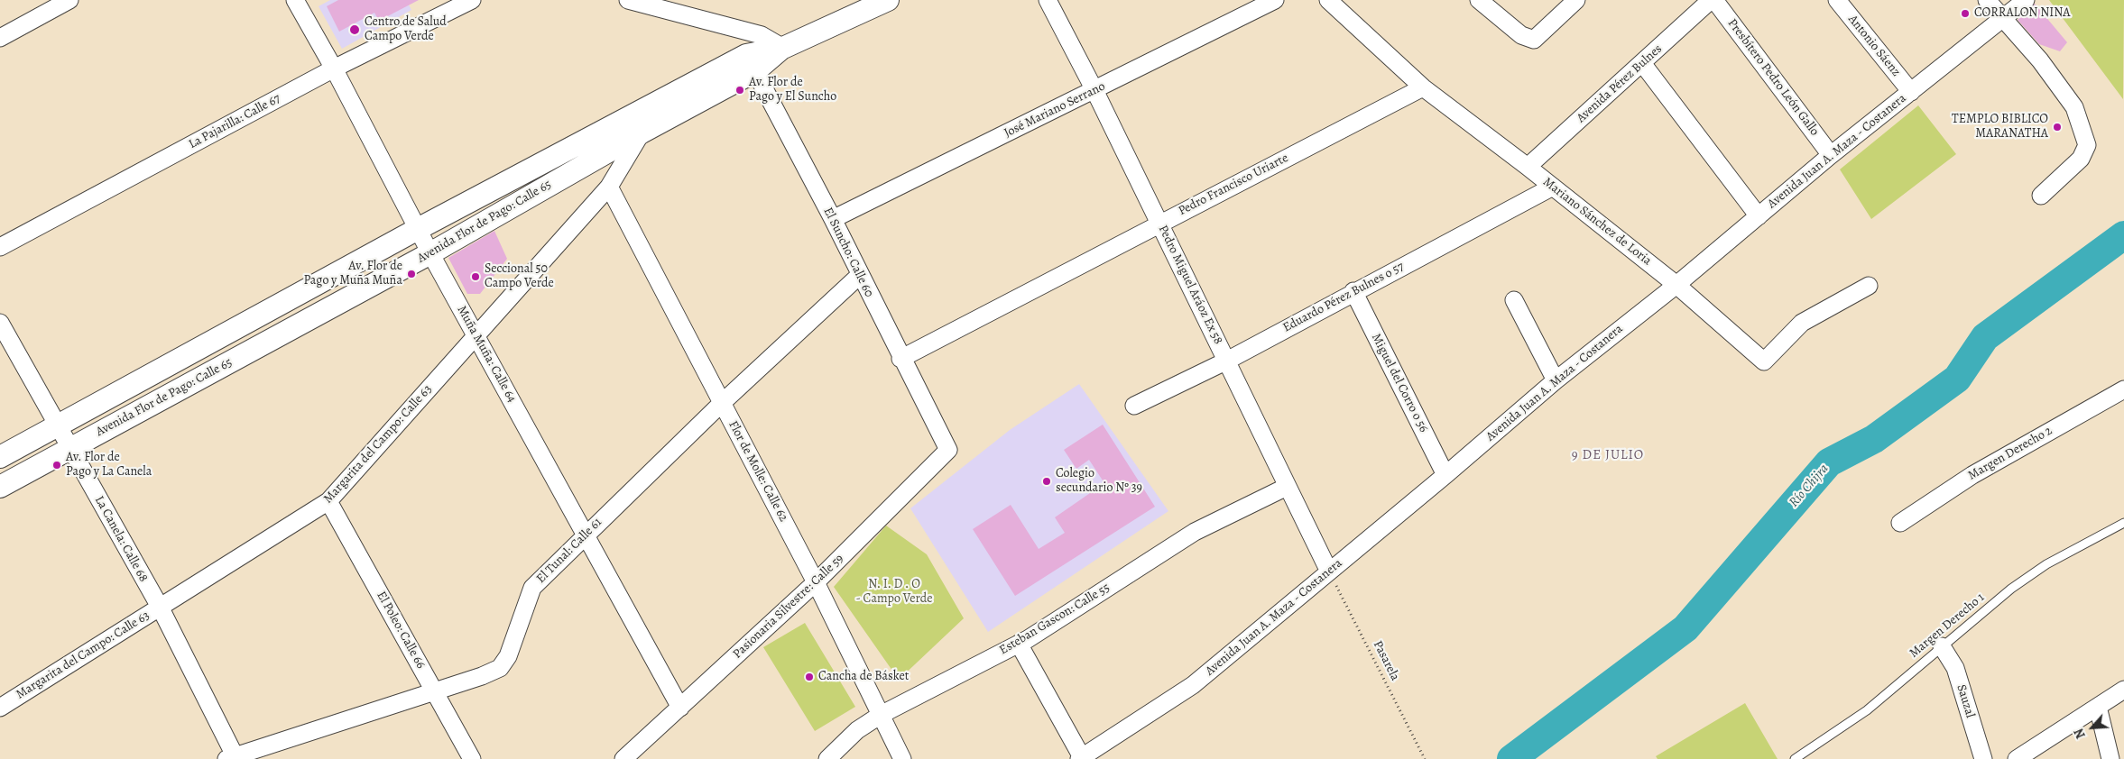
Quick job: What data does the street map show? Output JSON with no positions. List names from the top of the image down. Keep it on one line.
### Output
{"streets":{"street":["Antonio Sáenz","Presbítero Pedro León Gallo","Avenida Pérez Bulnes","José Mariano Serrano","La Pajarilla: Calle 67","Avenida Juan A. Maza - Costanera","Pedro Francisco Uriarte","Avenida Flor de Pago: Calle 65","Mariano Sánchez de Loria","El Suncho: Calle 60","Pedro Miguel Aráoz Ex 58","Eduardo Pérez Bulnes o 57","Muña Muña: Calle 64","Miguel del Corro o 56","Margarita del Campo: Calle 63","Margen Derecho 2","Flor de Molle: Calle 62","La Canela: Calle 68","El Tunal: Calle 61","Pasionaria Silvestre: Calle 59","Esteban Gascon: Calle 55","El Poleo: Calle 66","Sauzal"],"lane":["Margen Derecho 1"],"path":["Pasarela"]},"crossings":[["Antonio Sáenz","Avenida Juan A. Maza - Costanera"],["Presbítero Pedro León Gallo","Avenida Juan A. Maza - Costanera"],["Avenida Pérez Bulnes","Mariano Sánchez de Loria"],["José Mariano Serrano","El Suncho: Calle 60"],["José Mariano Serrano","Pedro Miguel Aráoz Ex 58"],["La Pajarilla: Calle 67","Muña Muña: Calle 64"],["Avenida Juan A. Maza - Costanera","Mariano Sánchez de Loria"],["Avenida Juan A. Maza - Costanera","Pedro Miguel Aráoz Ex 58"],["Avenida Juan A. Maza - Costanera","Miguel del Corro o 56"],["Avenida Juan A. Maza - Costanera","Pasarela"],["Pedro Francisco Uriarte","Mariano Sánchez de Loria"],["Pedro Francisco Uriarte","El Suncho: Calle 60"],["Pedro Francisco Uriarte","Pedro Miguel Aráoz Ex 58"],["Avenida Flor de Pago: Calle 65","El Suncho: Calle 60"],["Avenida Flor de Pago: Calle 65","Muña Muña: Calle 64"],["Avenida Flor de Pago: Calle 65","Margarita del Campo: Calle 63"],["Avenida Flor de Pago: Calle 65","La Canela: Calle 68"],["Mariano Sánchez de Loria","Eduardo Pérez Bulnes o 57"],["El Suncho: Calle 60","El Tunal: Calle 61"],["El Suncho: Calle 60","Pasionaria Silvestre: Calle 59"],["Pedro Miguel Aráoz Ex 58","Eduardo Pérez Bulnes o 57"],["Pedro Miguel Aráoz Ex 58","Esteban Gascon: Calle 55"],["Pedro Miguel Aráoz Ex 58","Pasarela"],["Eduardo Pérez Bulnes o 57","Miguel del Corro o 56"],["Muña Muña: Calle 64","Margarita del Campo: Calle 63"],["Muña Muña: Calle 64","El Tunal: Calle 61"],["Muña Muña: Calle 64","Pasionaria Silvestre: Calle 59"],["Margarita del Campo: Calle 63","Flor de Molle: Calle 62"],["Margarita del Campo: Calle 63","La Canela: Calle 68"],["Margarita del Campo: Calle 63","El Poleo: Calle 66"],["Flor de Molle: Calle 62","El Tunal: Calle 61"],["Flor de Molle: Calle 62","Pasionaria Silvestre: Calle 59"],["Flor de Molle: Calle 62","Esteban Gascon: Calle 55"],["La Canela: Calle 68","El Tunal: Calle 61"],["El Tunal: Calle 61","El Poleo: Calle 66"],["Margen Derecho 1","Sauzal"]],"districts":["9 DE JULIO"],"water":["Río Chijra"],"parks":["N. I. D . O - Campo Verde"],"places":["CORRALON NINA","Centro de Salud Campo Verde","Av. Flor de Pago y El Suncho","TEMPLO BIBLICO MARANATHA","Av. Flor de Pago y Muña Muña","Seccional 50 Campo Verde","Av. Flor de Pago y La Canela","Colegio secundario Nº 39","Cancha de Básket"],"north":"bottom left"}
